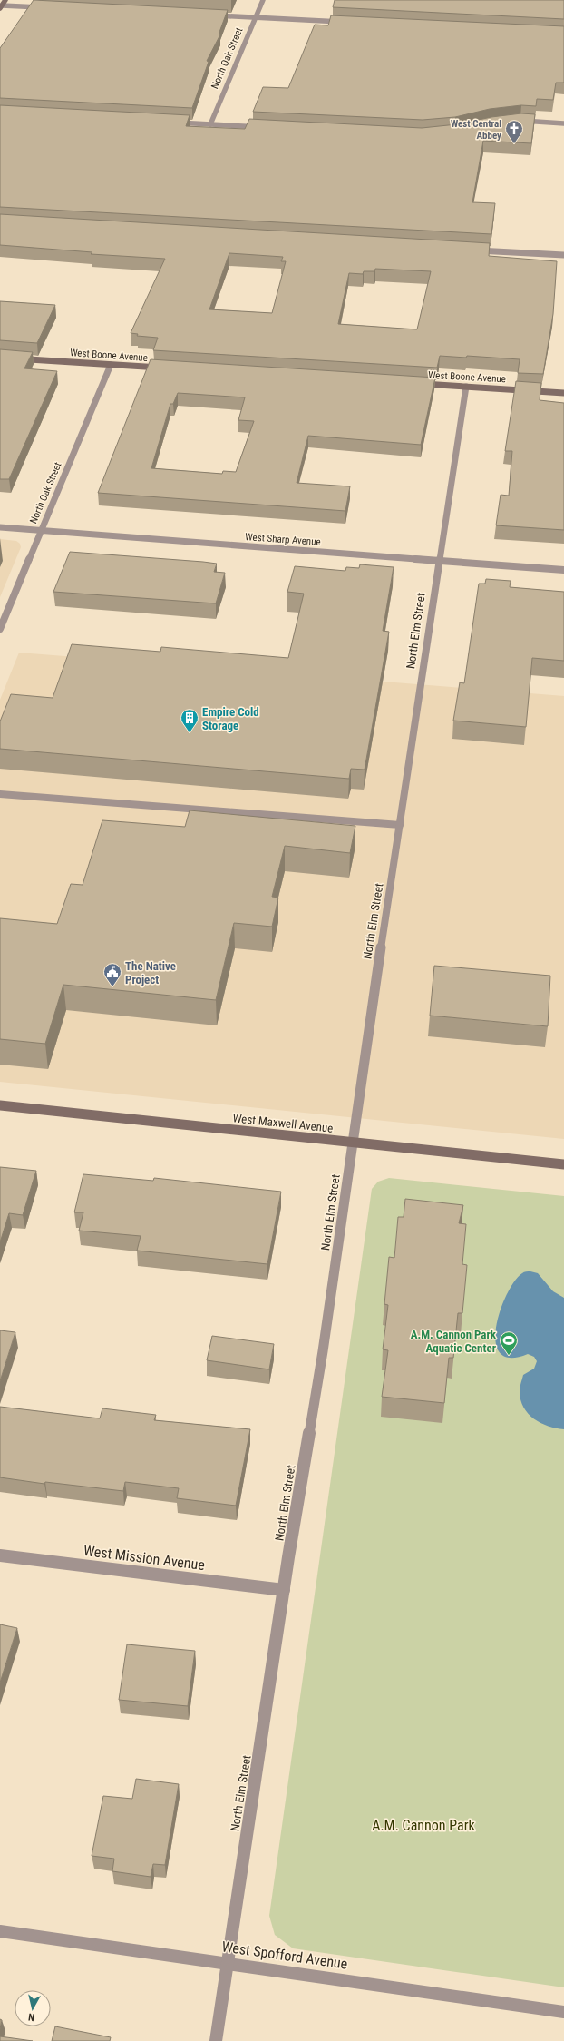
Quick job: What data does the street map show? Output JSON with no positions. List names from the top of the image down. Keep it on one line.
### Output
{"streets":{"street":["North Oak Street","West Boone Avenue","West Sharp Avenue","North Elm Street","West Maxwell Avenue","West Mission Avenue","West Spofford Avenue"]},"crossings":[["North Oak Street","West Boone Avenue"],["North Oak Street","West Sharp Avenue"],["West Boone Avenue","North Elm Street"],["West Sharp Avenue","North Elm Street"],["North Elm Street","West Maxwell Avenue"],["North Elm Street","West Mission Avenue"],["North Elm Street","West Spofford Avenue"]],"parks":["A.M. Cannon Park"],"places":{"church":["West Central Abbey"],"building":["Empire Cold Storage"],"public building":["The Native Project"],"sports":["A.M. Cannon Park Aquatic Center"]},"north":"bottom"}
